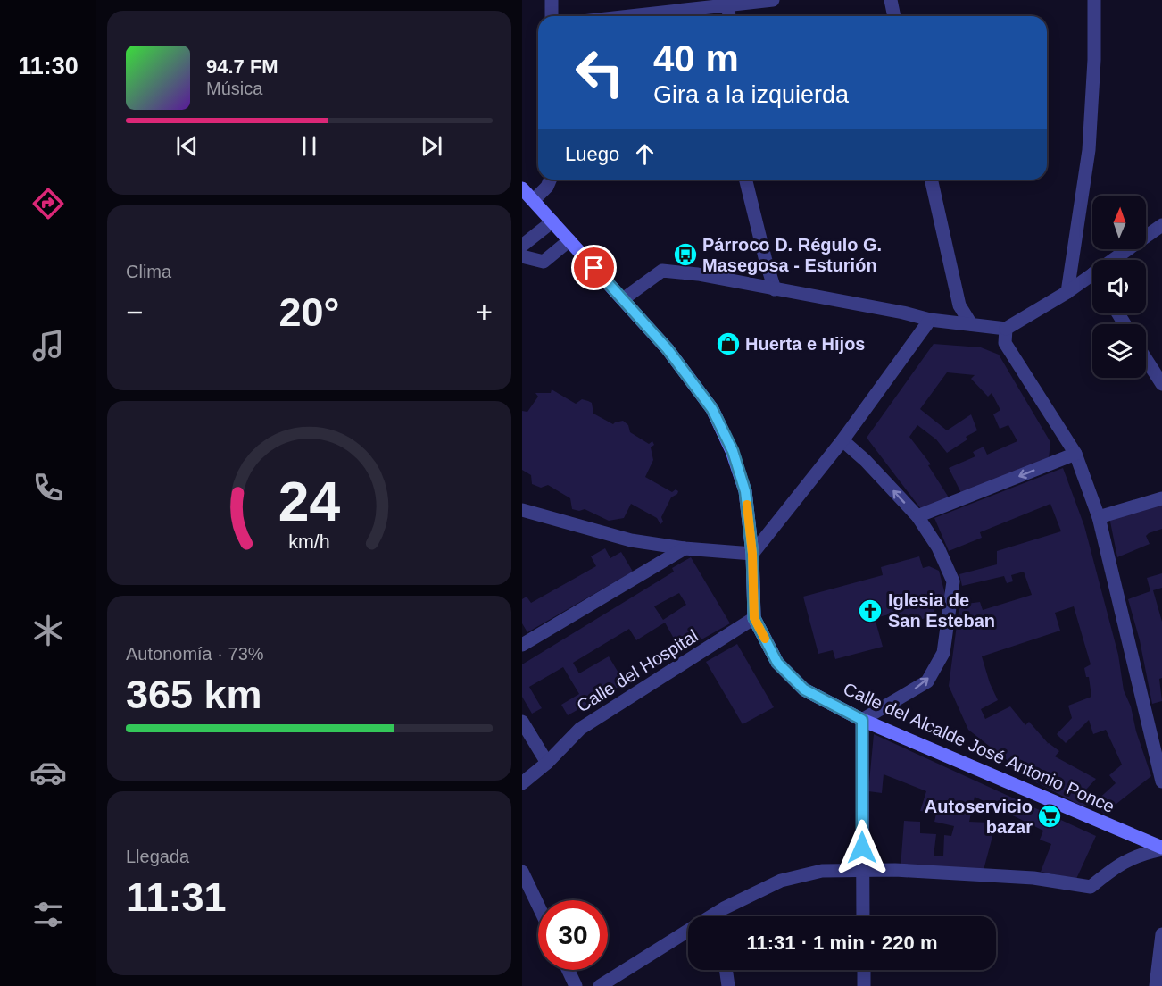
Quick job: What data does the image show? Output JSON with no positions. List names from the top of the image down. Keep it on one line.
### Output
{"streets":{"street":["Calle del Hospital","Calle del Alcalde José Antonio Ponce"]},"crossings":[["Calle del Hospital","Calle del Alcalde José Antonio Ponce"]],"places":{"bus stop":["Párroco D. Régulo G. Masegosa - Esturión"],"shop":["Huerta e Hijos"],"church":["Iglesia de San Esteban"],"supermarket":["Autoservicio bazar"]},"north":"top","page":{"tabs":"11:30","turn":["40 m","Gira a la izquierda"],"song":["94.7 FM","Música"],"then":"Luego","tile":["Clima",["Autonomía · 73%","365 km"],["Llegada","11:31"]],"heat":["−","20°","+"],"limit":"30","trip":"11:31 · 1 min · 220 m","gauge":["24","km/h"]}}
